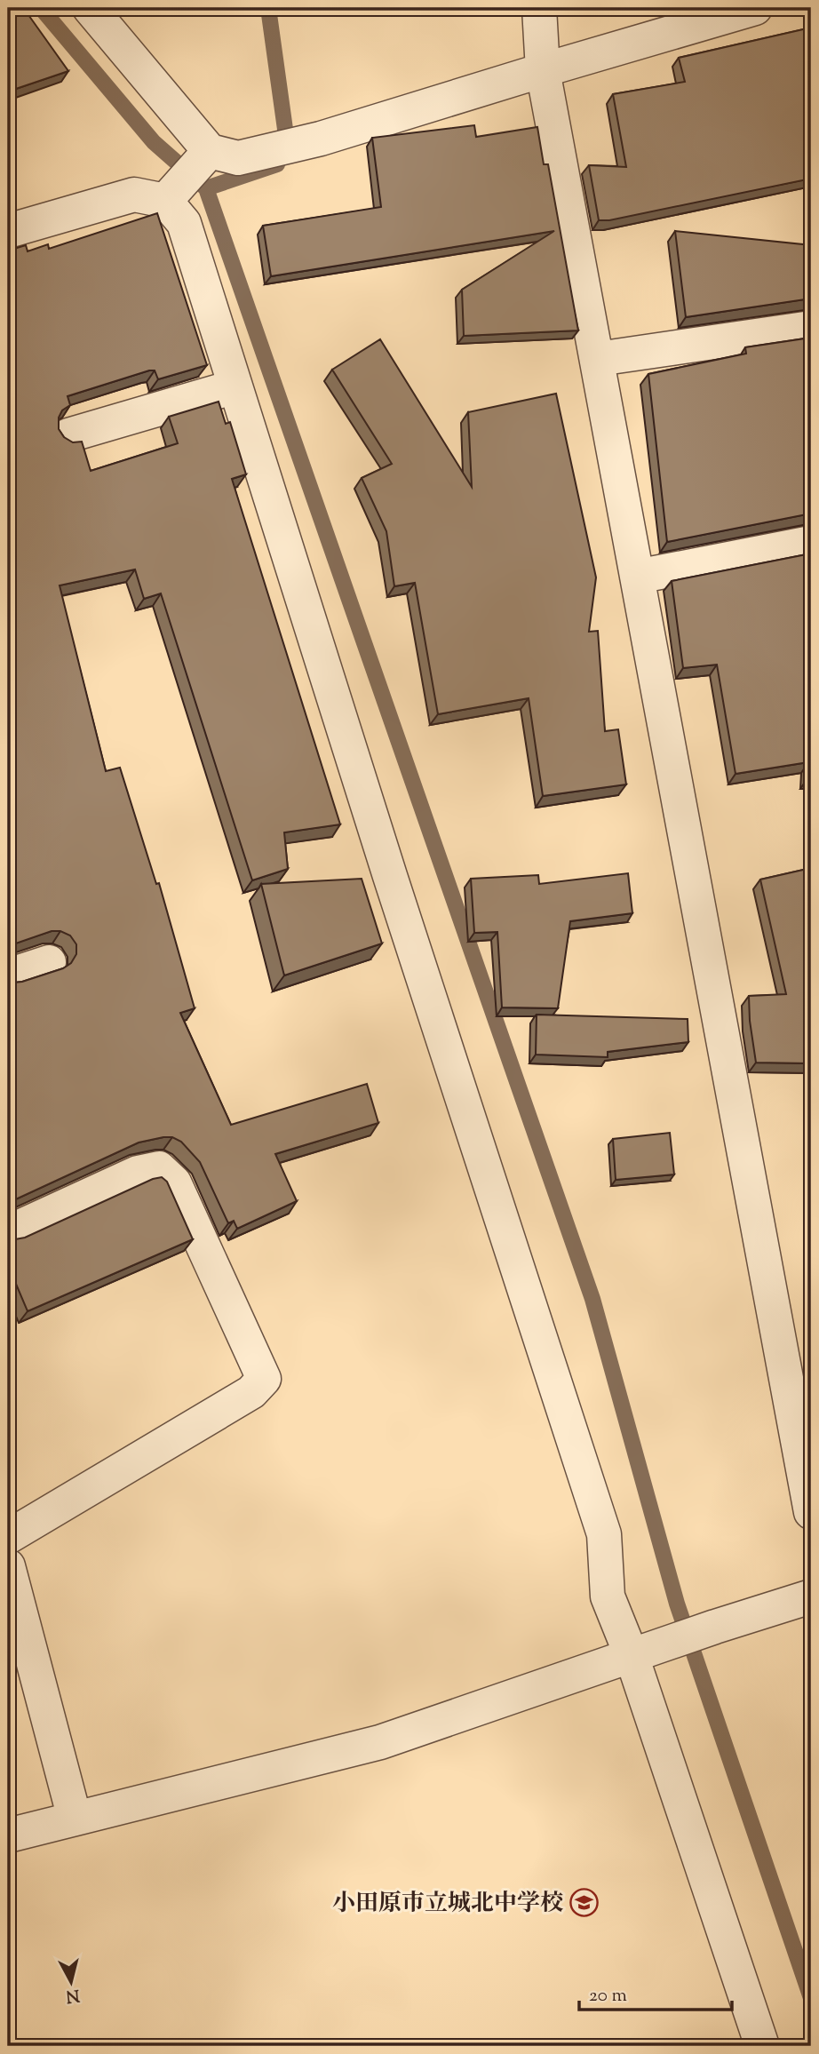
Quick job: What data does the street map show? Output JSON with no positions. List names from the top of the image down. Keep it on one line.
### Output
{"places":{"school or university":["小田原市立城北中学校"]},"scale_bar":"20 m","north":"bottom"}
